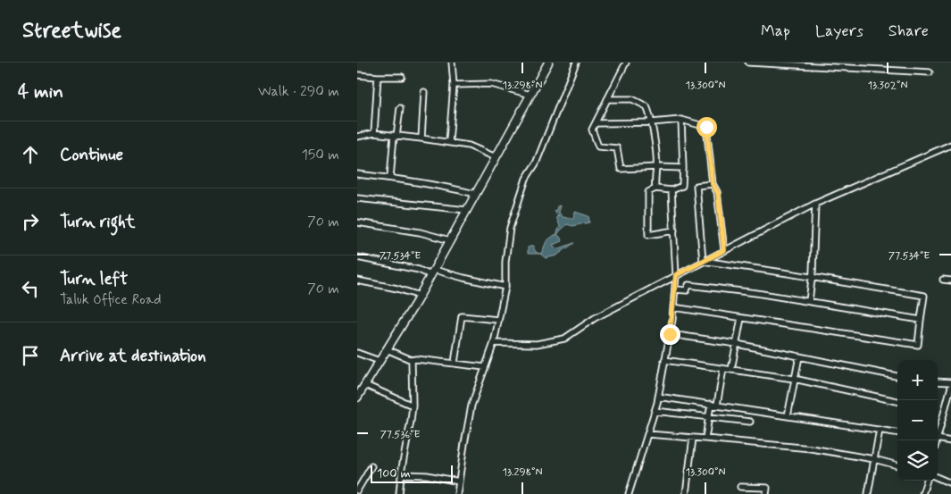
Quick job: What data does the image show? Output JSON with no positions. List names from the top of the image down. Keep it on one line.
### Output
{"scale_bar":"100 m","page":{"header":"Streetwise","nav":["Map","Layers","Share"],"heading":["4 min","Walk · 290 m"],"list":[["Continue","150 m"],["Turn right","70 m"],["Turn left","Taluk Office Road","70 m"],"Arrive at destination"],"map_buttons":["+","−"],"scale":"100 m"},"coordinates":["13.298°N","13.300°N","13.302°N","77.534°E","77.536°E"]}
